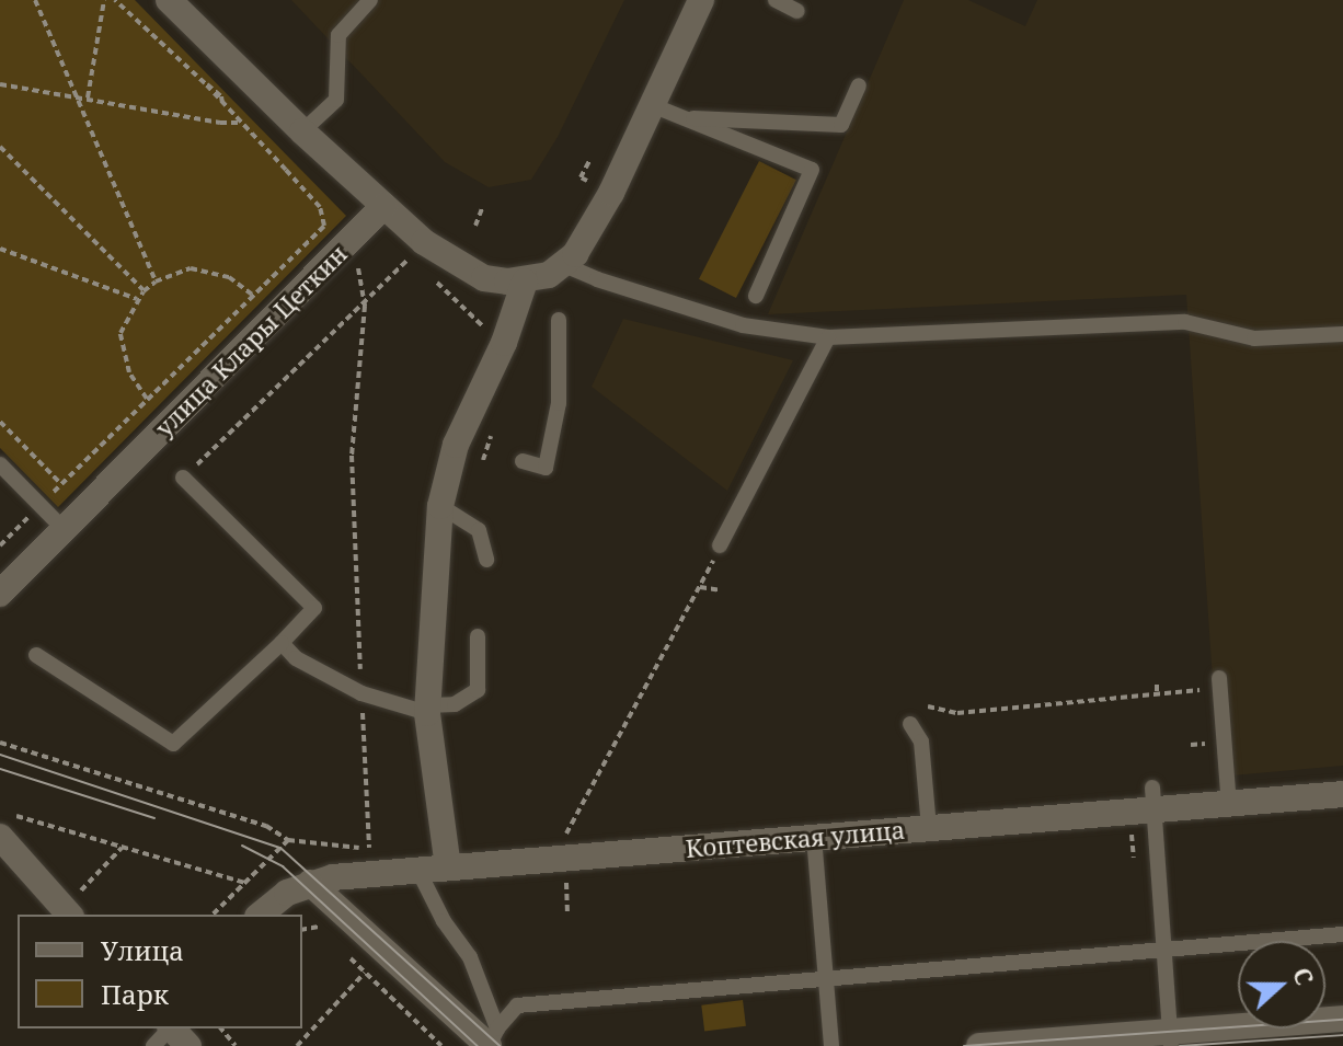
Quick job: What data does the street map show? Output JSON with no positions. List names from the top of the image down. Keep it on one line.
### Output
{"streets":{"street":["улица Клары Цеткин","Коптевская улица"]},"legend":["Улица","Парк"],"north":"right"}
